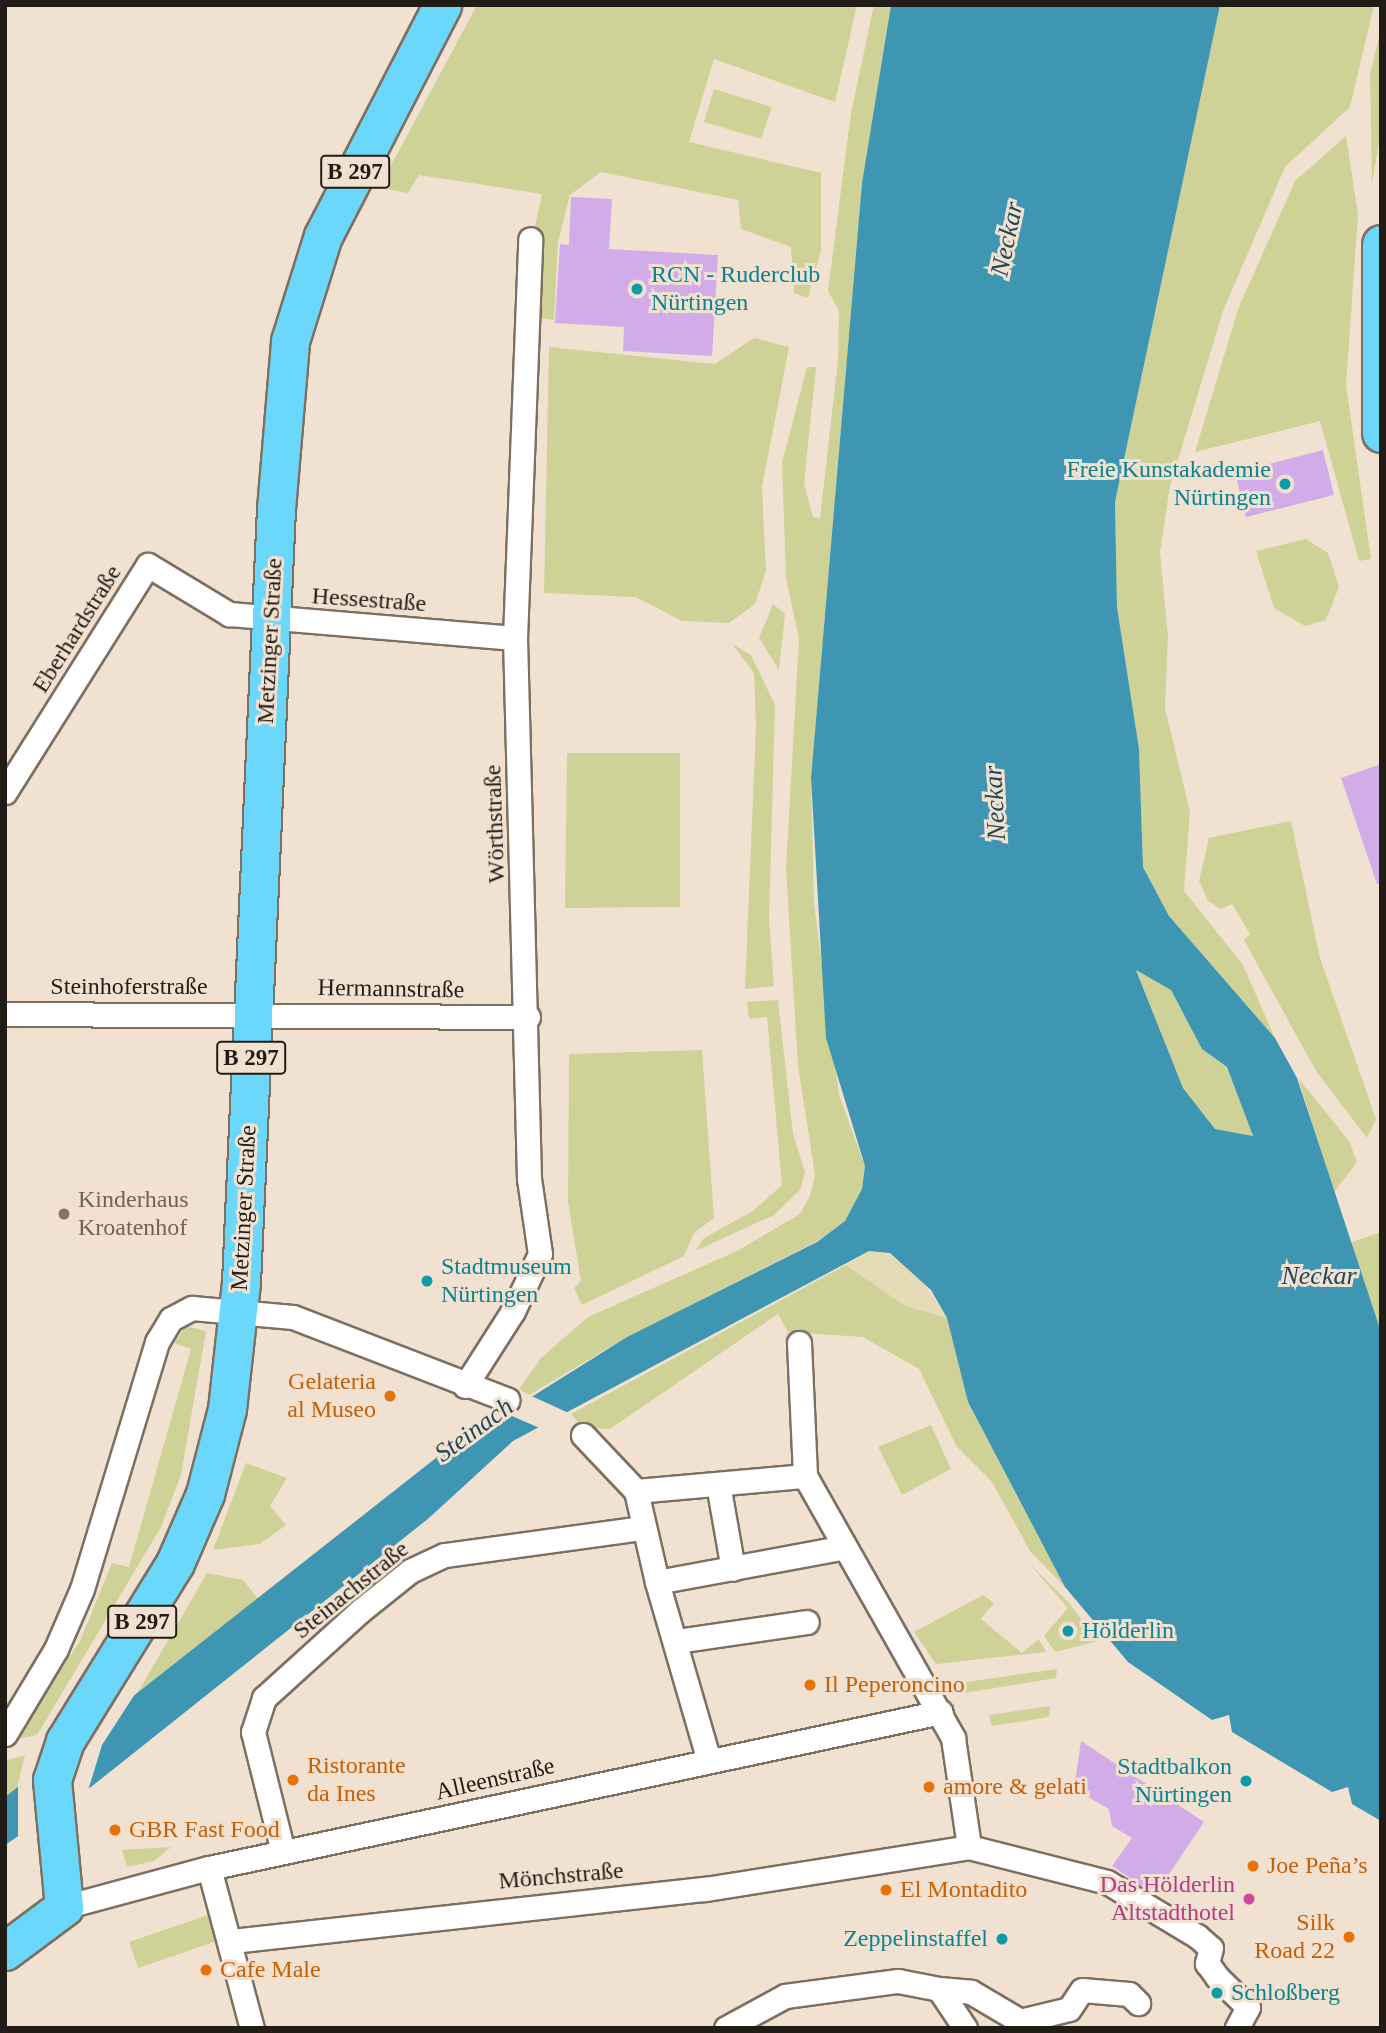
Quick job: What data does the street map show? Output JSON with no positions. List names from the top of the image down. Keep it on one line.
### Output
{"streets":{"main road":["B 297","Metzinger Straße"],"street":["Hessestraße","Eberhardstraße","Wörthstraße","Steinhoferstraße","Hermannstraße","Steinachstraße","Alleenstraße","Mönchstraße"]},"crossings":[["Hessestraße","Eberhardstraße"],["Hessestraße","Metzinger Straße"],["Hessestraße","Wörthstraße"],["Metzinger Straße","Wörthstraße"],["Metzinger Straße","Steinhoferstraße"],["Metzinger Straße","Hermannstraße"],["Metzinger Straße","Alleenstraße"],["Wörthstraße","Hermannstraße"],["Steinhoferstraße","Hermannstraße"],["Steinachstraße","Alleenstraße"]],"water":["Neckar","Steinach"],"places":["RCN - Ruderclub Nürtingen","Freie Kunstakademie Nürtingen","Kinderhaus Kroatenhof","Stadtmuseum Nürtingen","Gelateria al Museo","Hölderlin","Il Peperoncino","Ristorante da Ines","Stadtbalkon Nürtingen","amore & gelati","GBR Fast Food","Joe Peña’s","El Montadito","Das Hölderlin Altstadthotel","Silk Road 22","Zeppelinstaffel","Cafe Male","Schloßberg"]}
